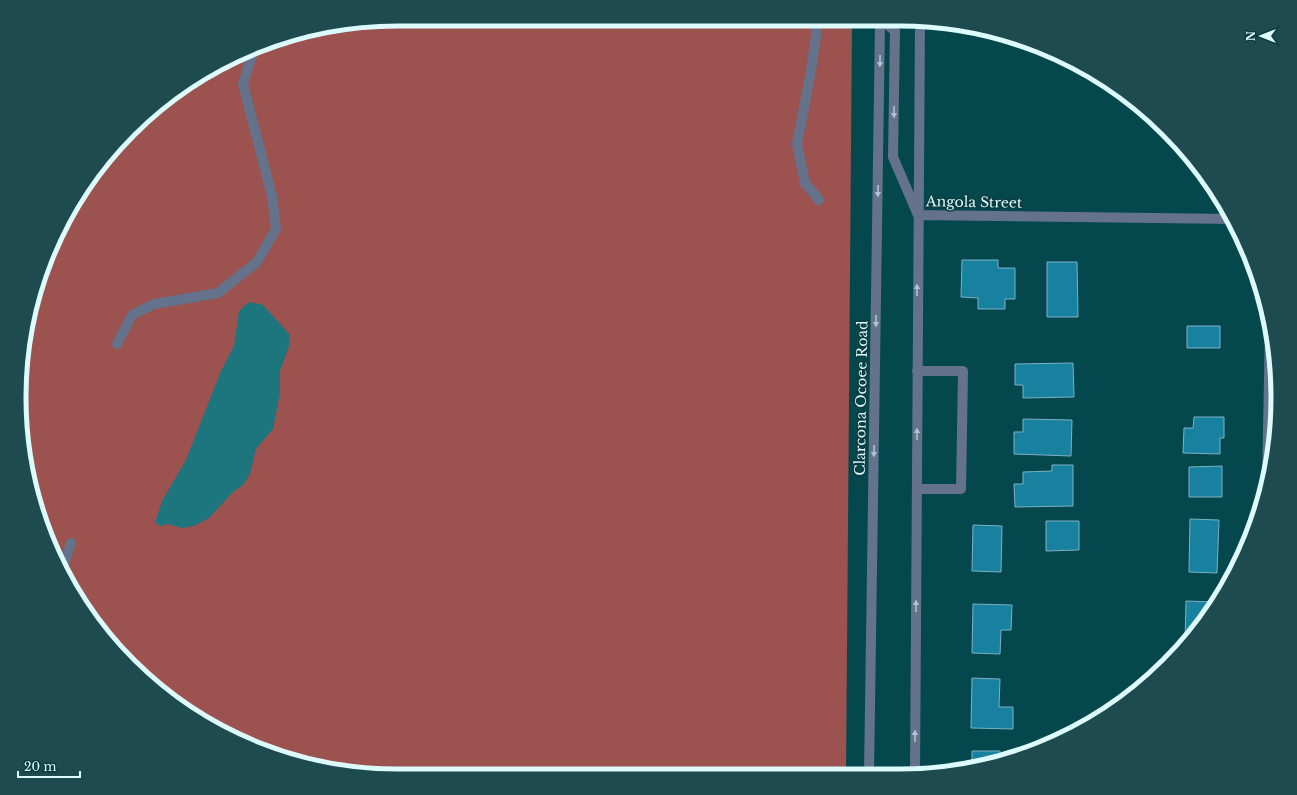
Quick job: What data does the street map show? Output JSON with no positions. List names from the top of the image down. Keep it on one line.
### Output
{"streets":{"street":["Angola Street","Clarcona Ocoee Road"]},"scale_bar":"20 m","north":"left"}
